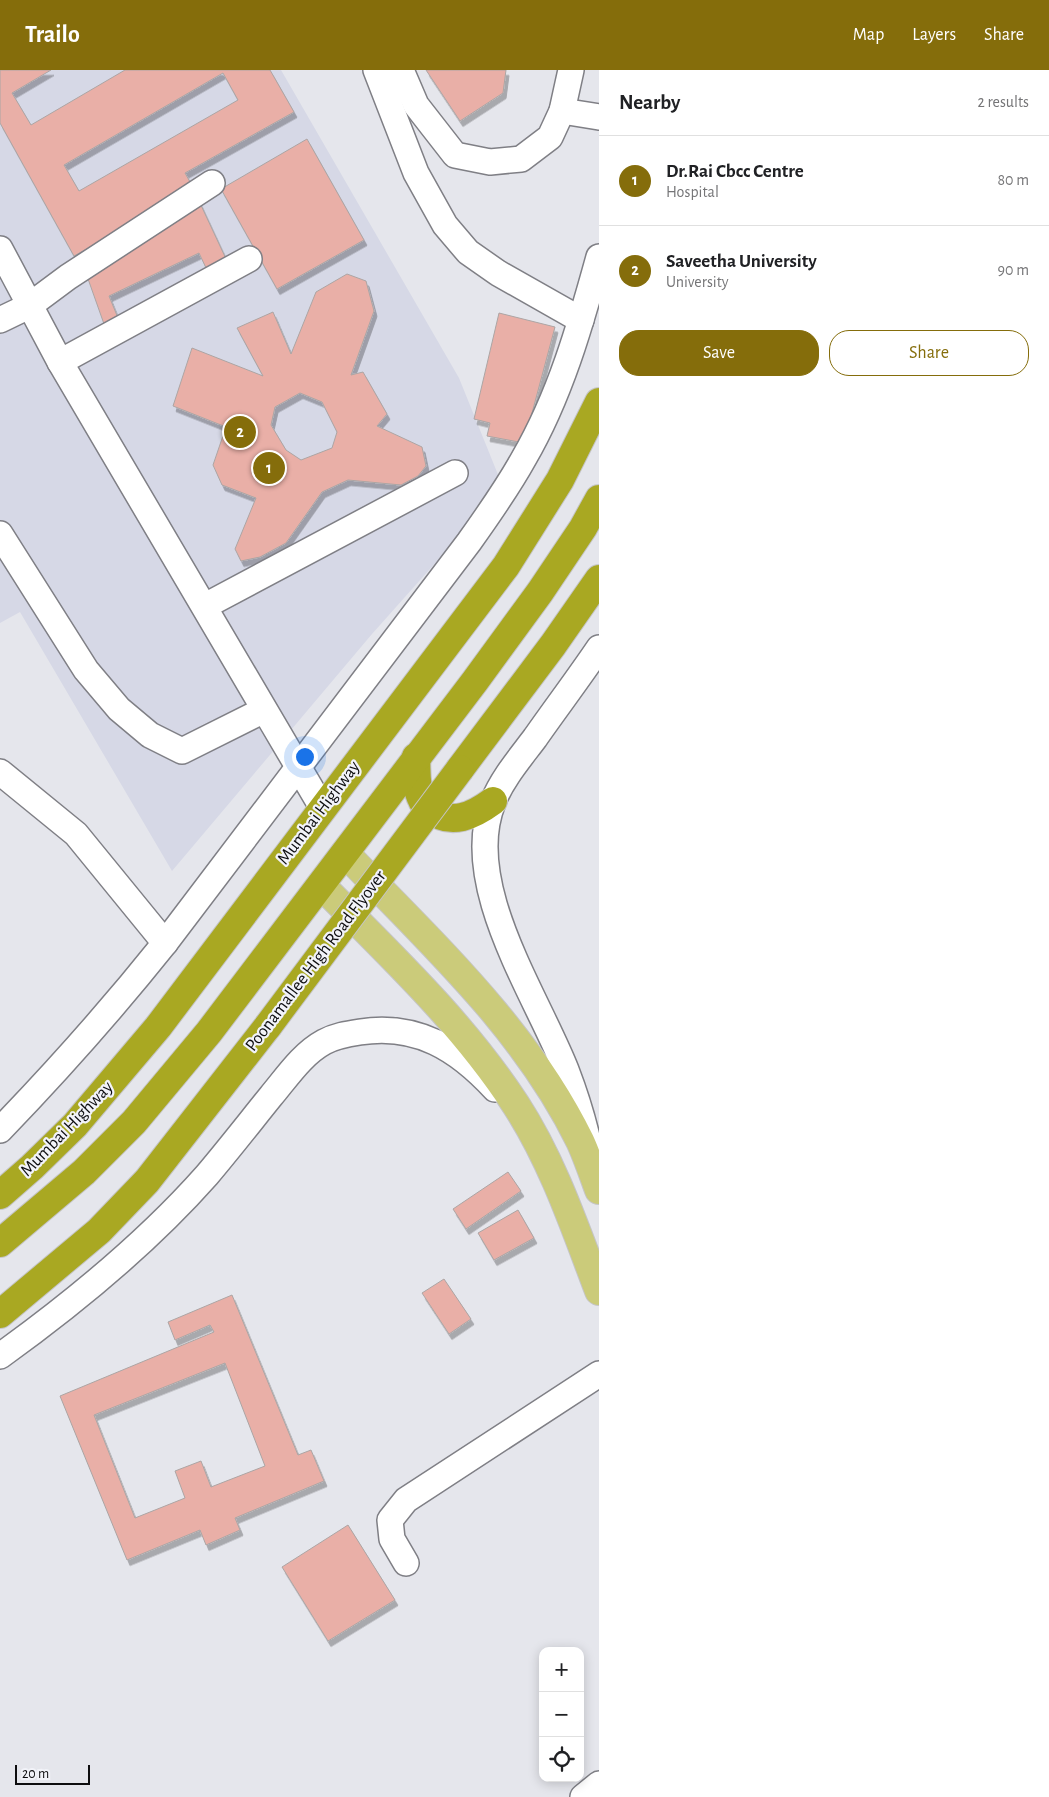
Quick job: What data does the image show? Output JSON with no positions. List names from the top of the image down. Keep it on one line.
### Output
{"streets":{"highway":["Mumbai Highway","Poonamallee High Road Flyover"]},"scale_bar":"20 m","page":{"header":"Trailo","nav":["Map","Layers","Share"],"heading":["Nearby","2 results"],"list":[{"mark":"1","name":"Dr.Rai Cbcc Centre","note":"Hospital","value":"80 m"},{"mark":"2","name":"Saveetha University","note":"University","value":"90 m"}],"buttons":["Save","Share"],"pins":["2","1"],"map_buttons":["+","−"],"scale":"20 m"}}
